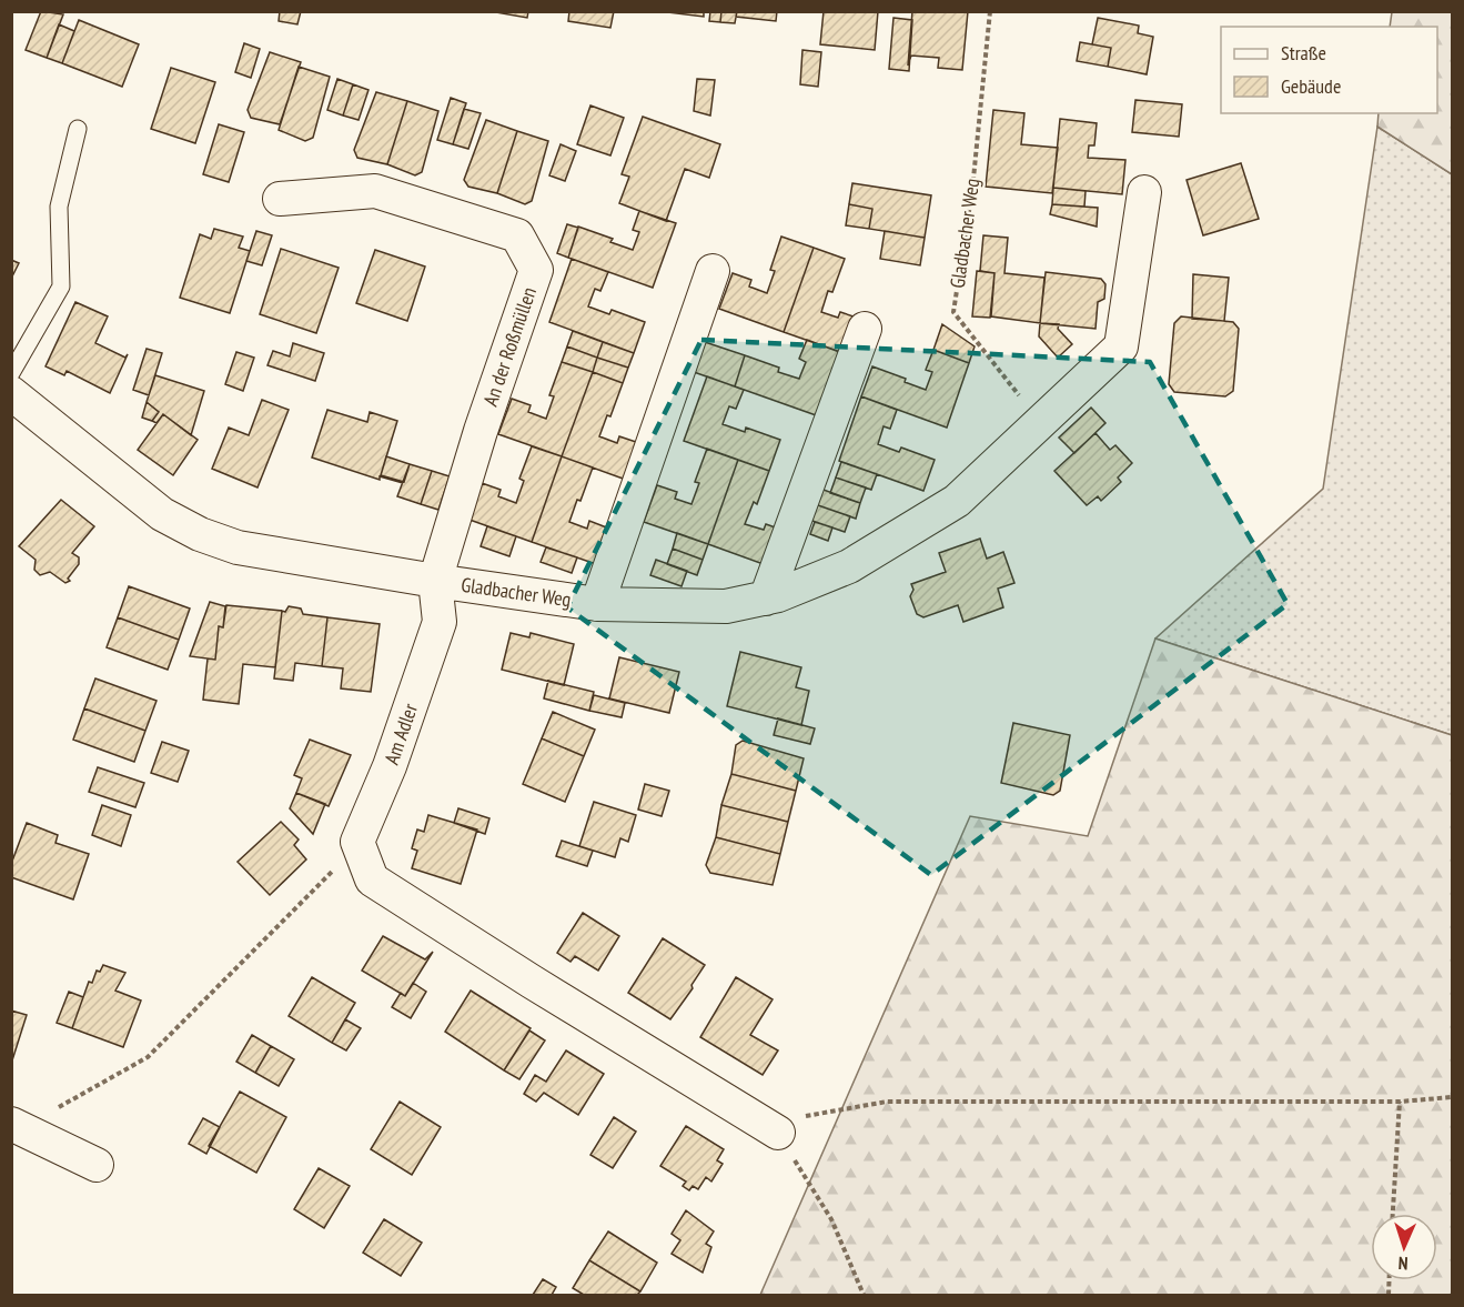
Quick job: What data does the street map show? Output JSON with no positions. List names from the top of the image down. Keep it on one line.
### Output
{"streets":{"street":["Gladbacher Weg","An der Roßmüllen","Am Adler"]},"crossings":[["Gladbacher Weg","An der Roßmüllen"],["Gladbacher Weg","Am Adler"],["An der Roßmüllen","Am Adler"]],"legend":["Straße","Gebäude"],"north":"bottom"}
